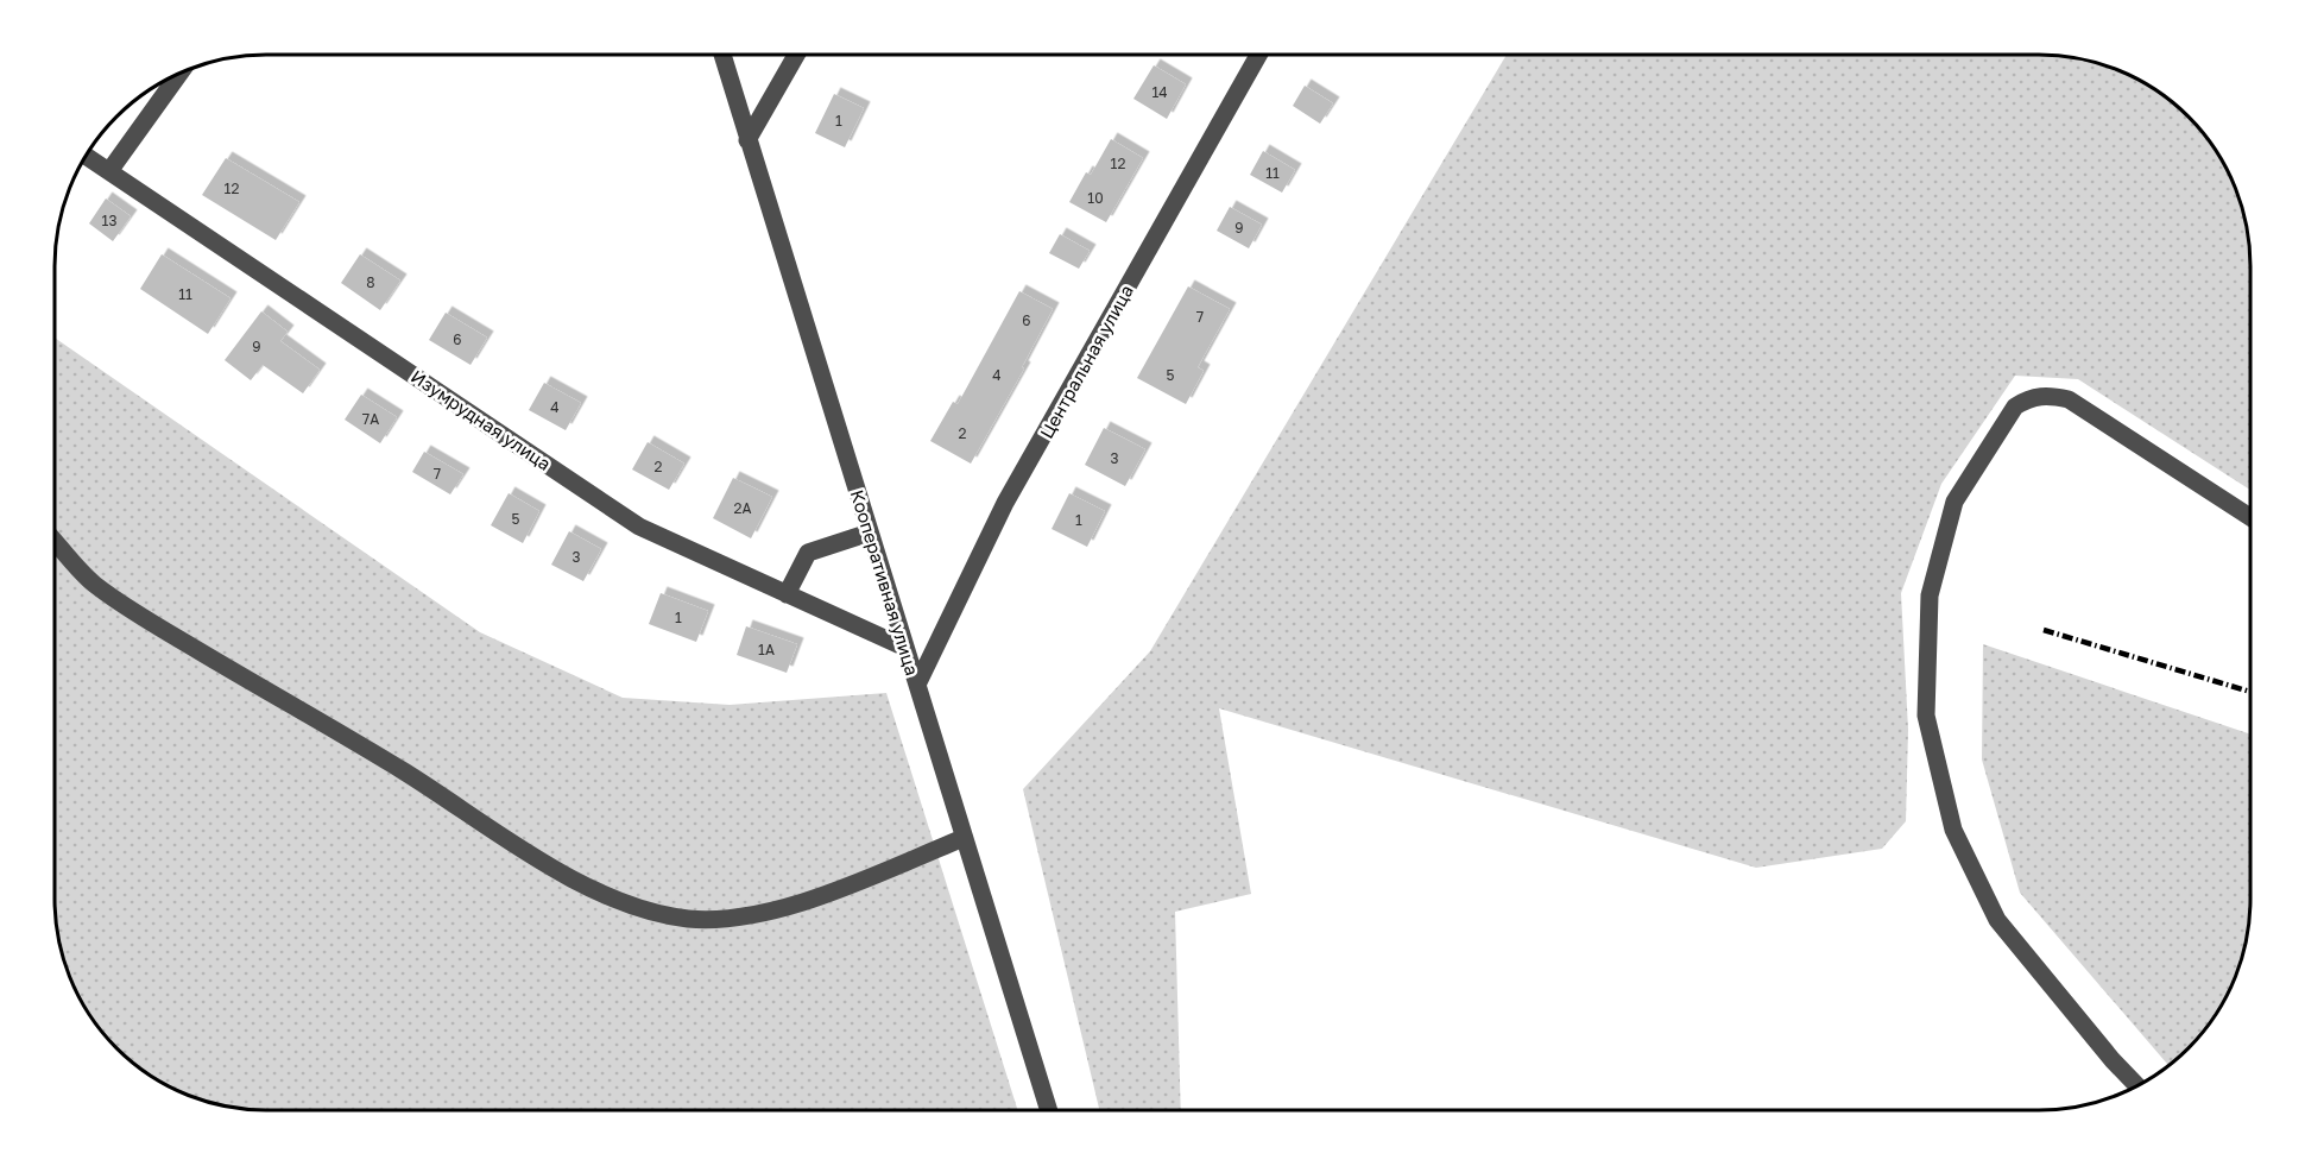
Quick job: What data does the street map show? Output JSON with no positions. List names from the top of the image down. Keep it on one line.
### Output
{"streets":{"street":["Центральная улица","Изумрудная улица","Кооперативная улица"]},"crossings":[["Центральная улица","Кооперативная улица"],["Изумрудная улица","Кооперативная улица"]],"house_numbers":["14","1","12","11","12","10","13","9","8","11","7","6","6","9","4","5","4","7А","2","3","2","7","2А","5","1","3","1","1А"]}
